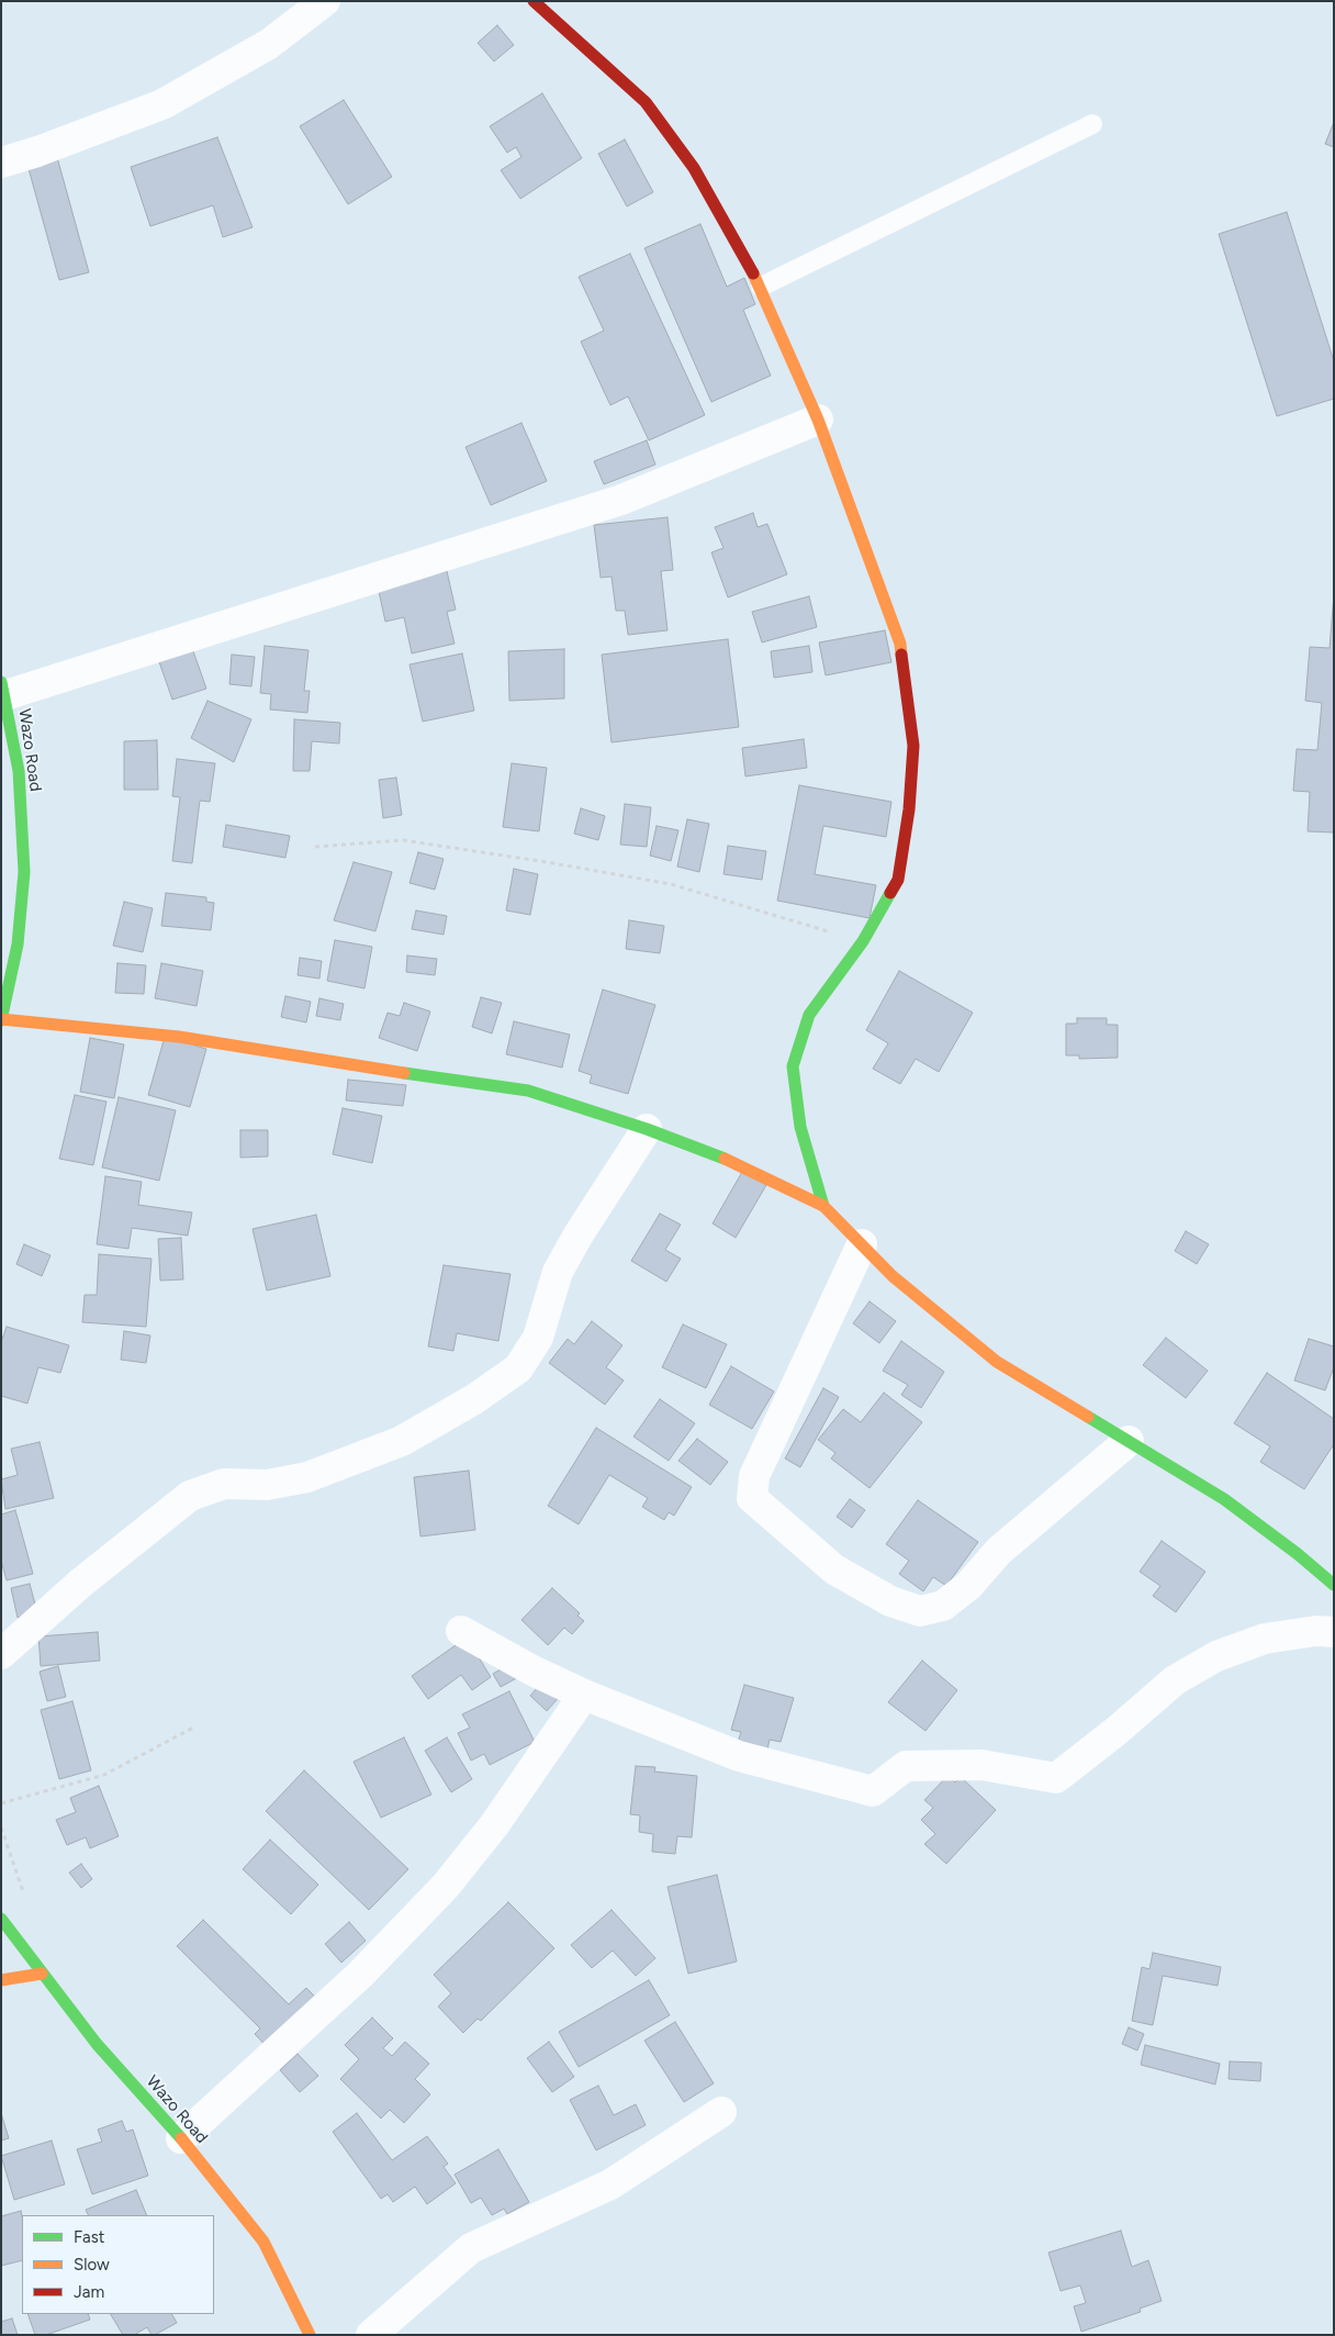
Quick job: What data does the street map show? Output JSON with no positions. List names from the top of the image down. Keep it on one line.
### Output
{"streets":{"street":["Wazo Road"]},"legend":["Fast","Slow","Jam"]}
